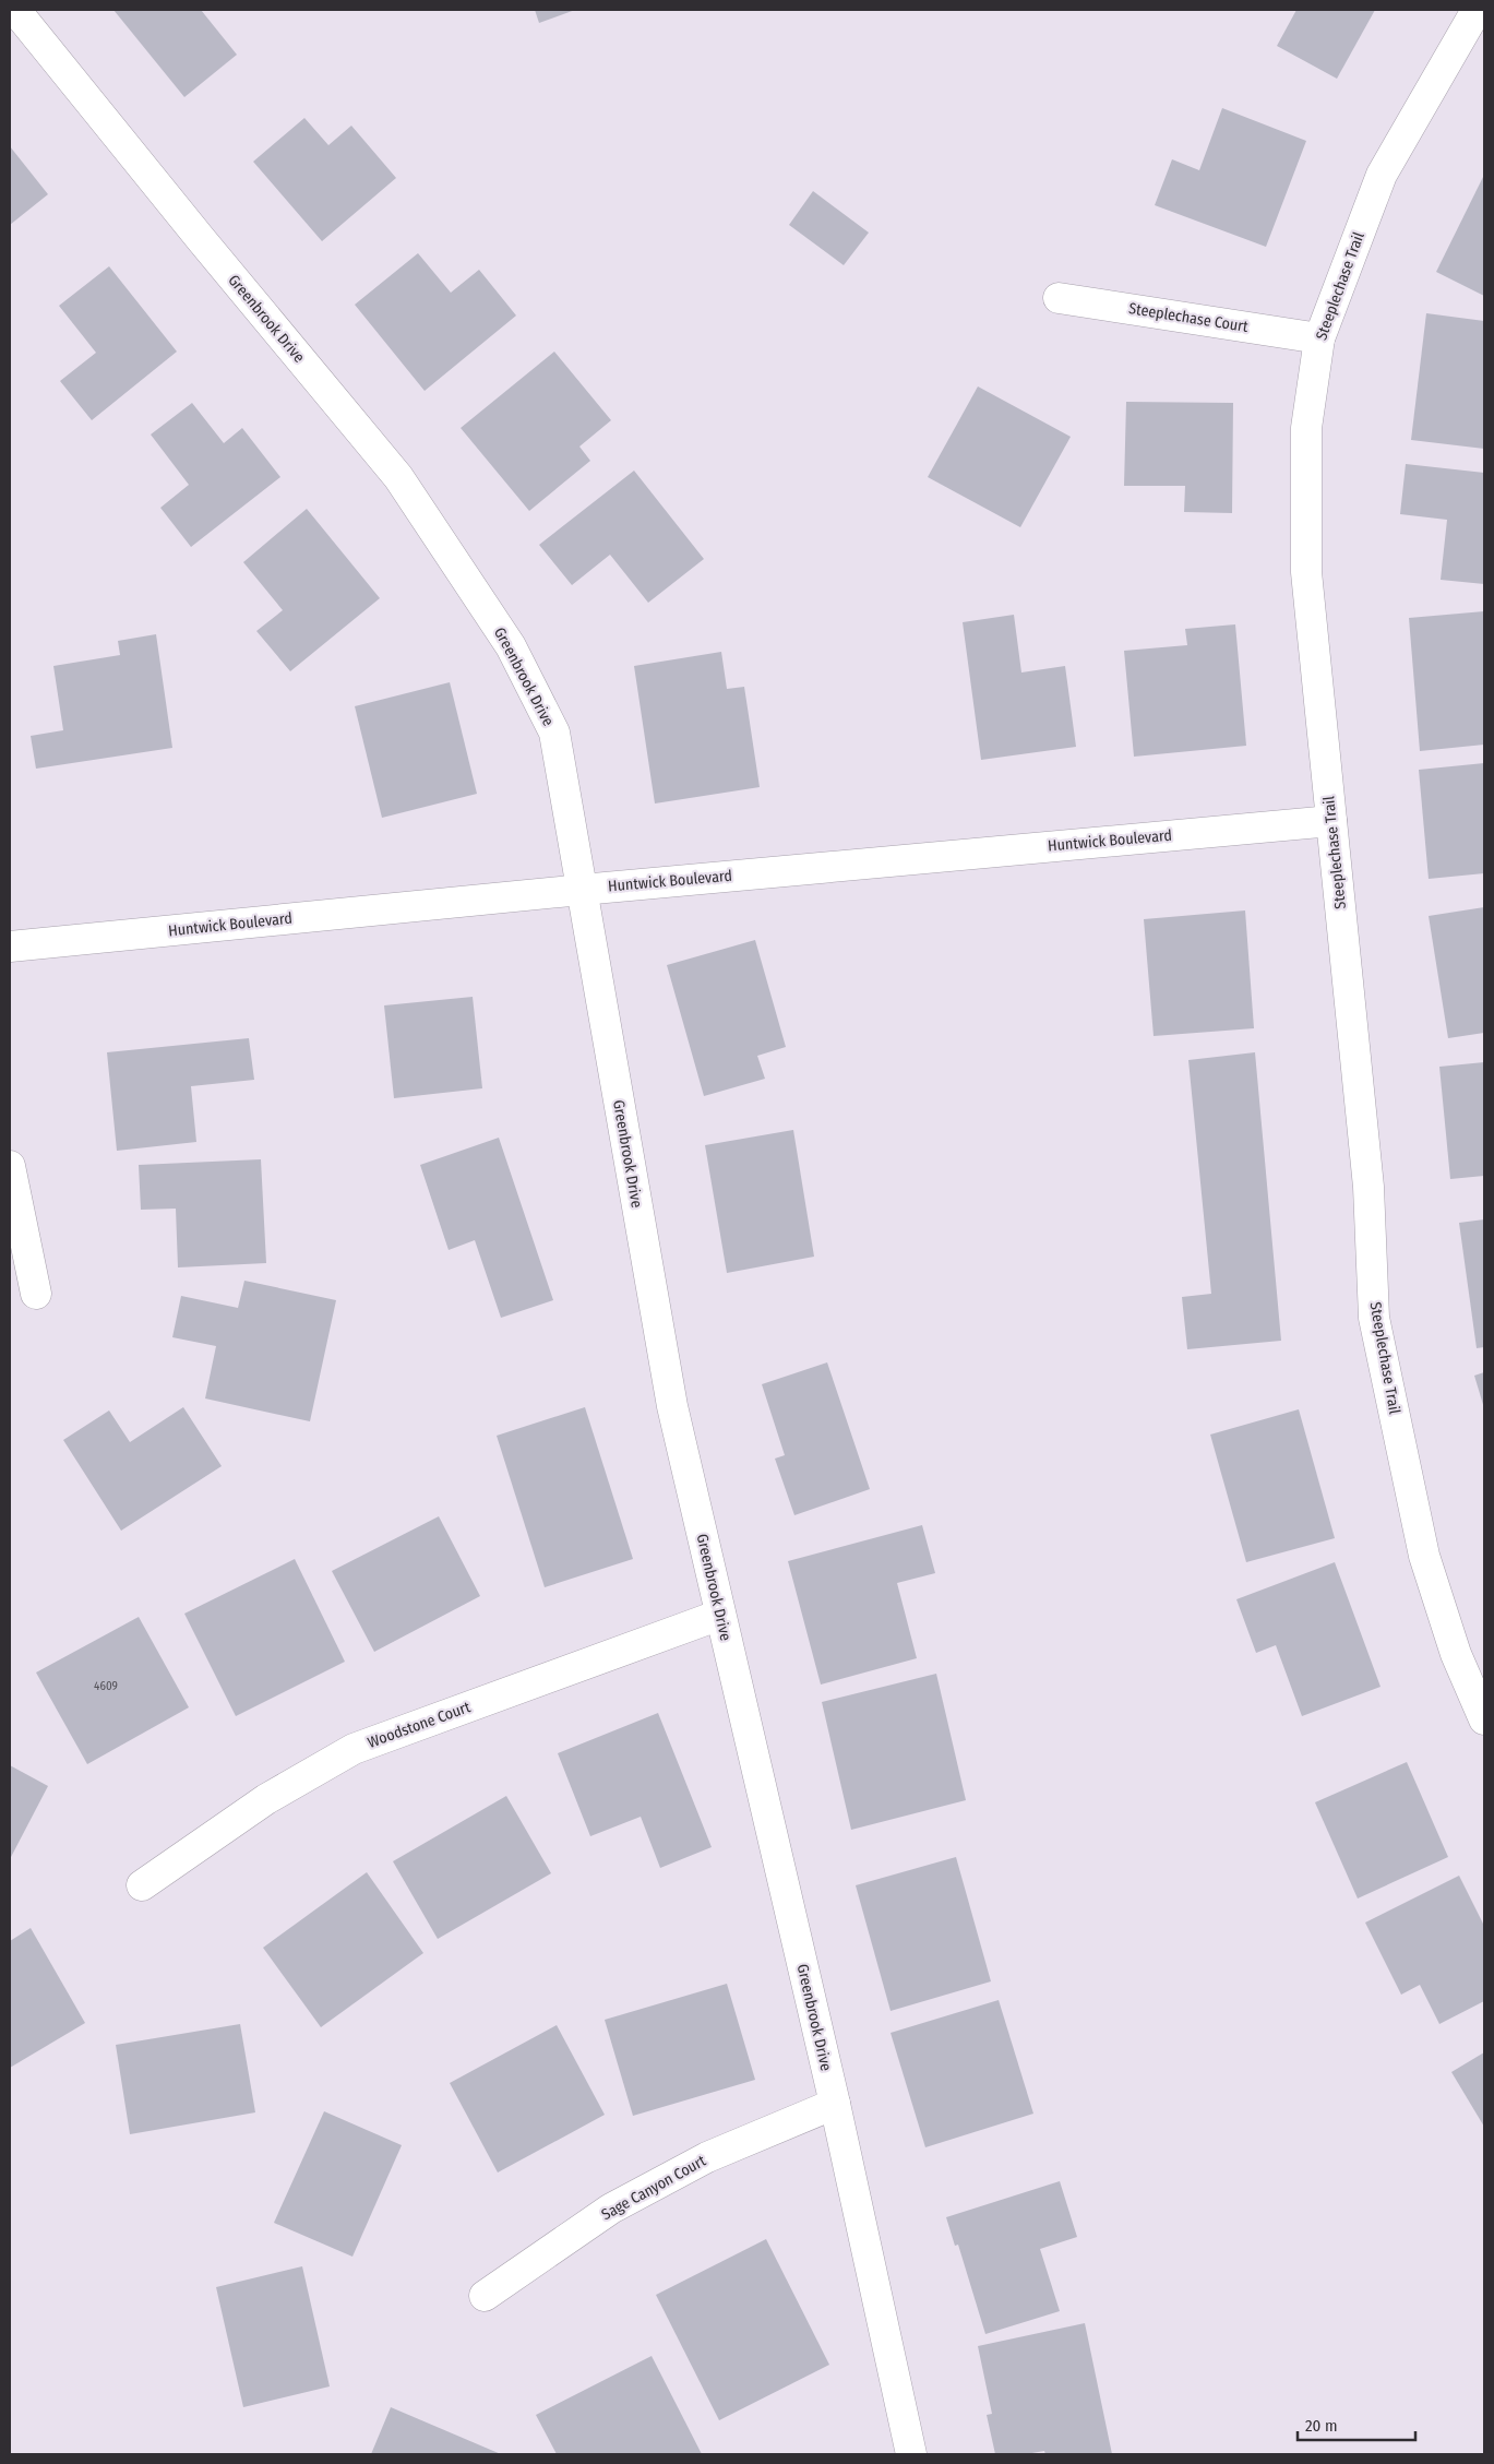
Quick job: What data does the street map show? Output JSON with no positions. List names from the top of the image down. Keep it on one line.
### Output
{"streets":{"street":["Steeplechase Trail","Steeplechase Court","Greenbrook Drive","Huntwick Boulevard","Woodstone Court","Sage Canyon Court"]},"crossings":[["Steeplechase Trail","Steeplechase Court"],["Steeplechase Trail","Huntwick Boulevard"],["Greenbrook Drive","Huntwick Boulevard"],["Greenbrook Drive","Woodstone Court"],["Greenbrook Drive","Sage Canyon Court"]],"house_numbers":["4609"],"scale_bar":"20 m"}
